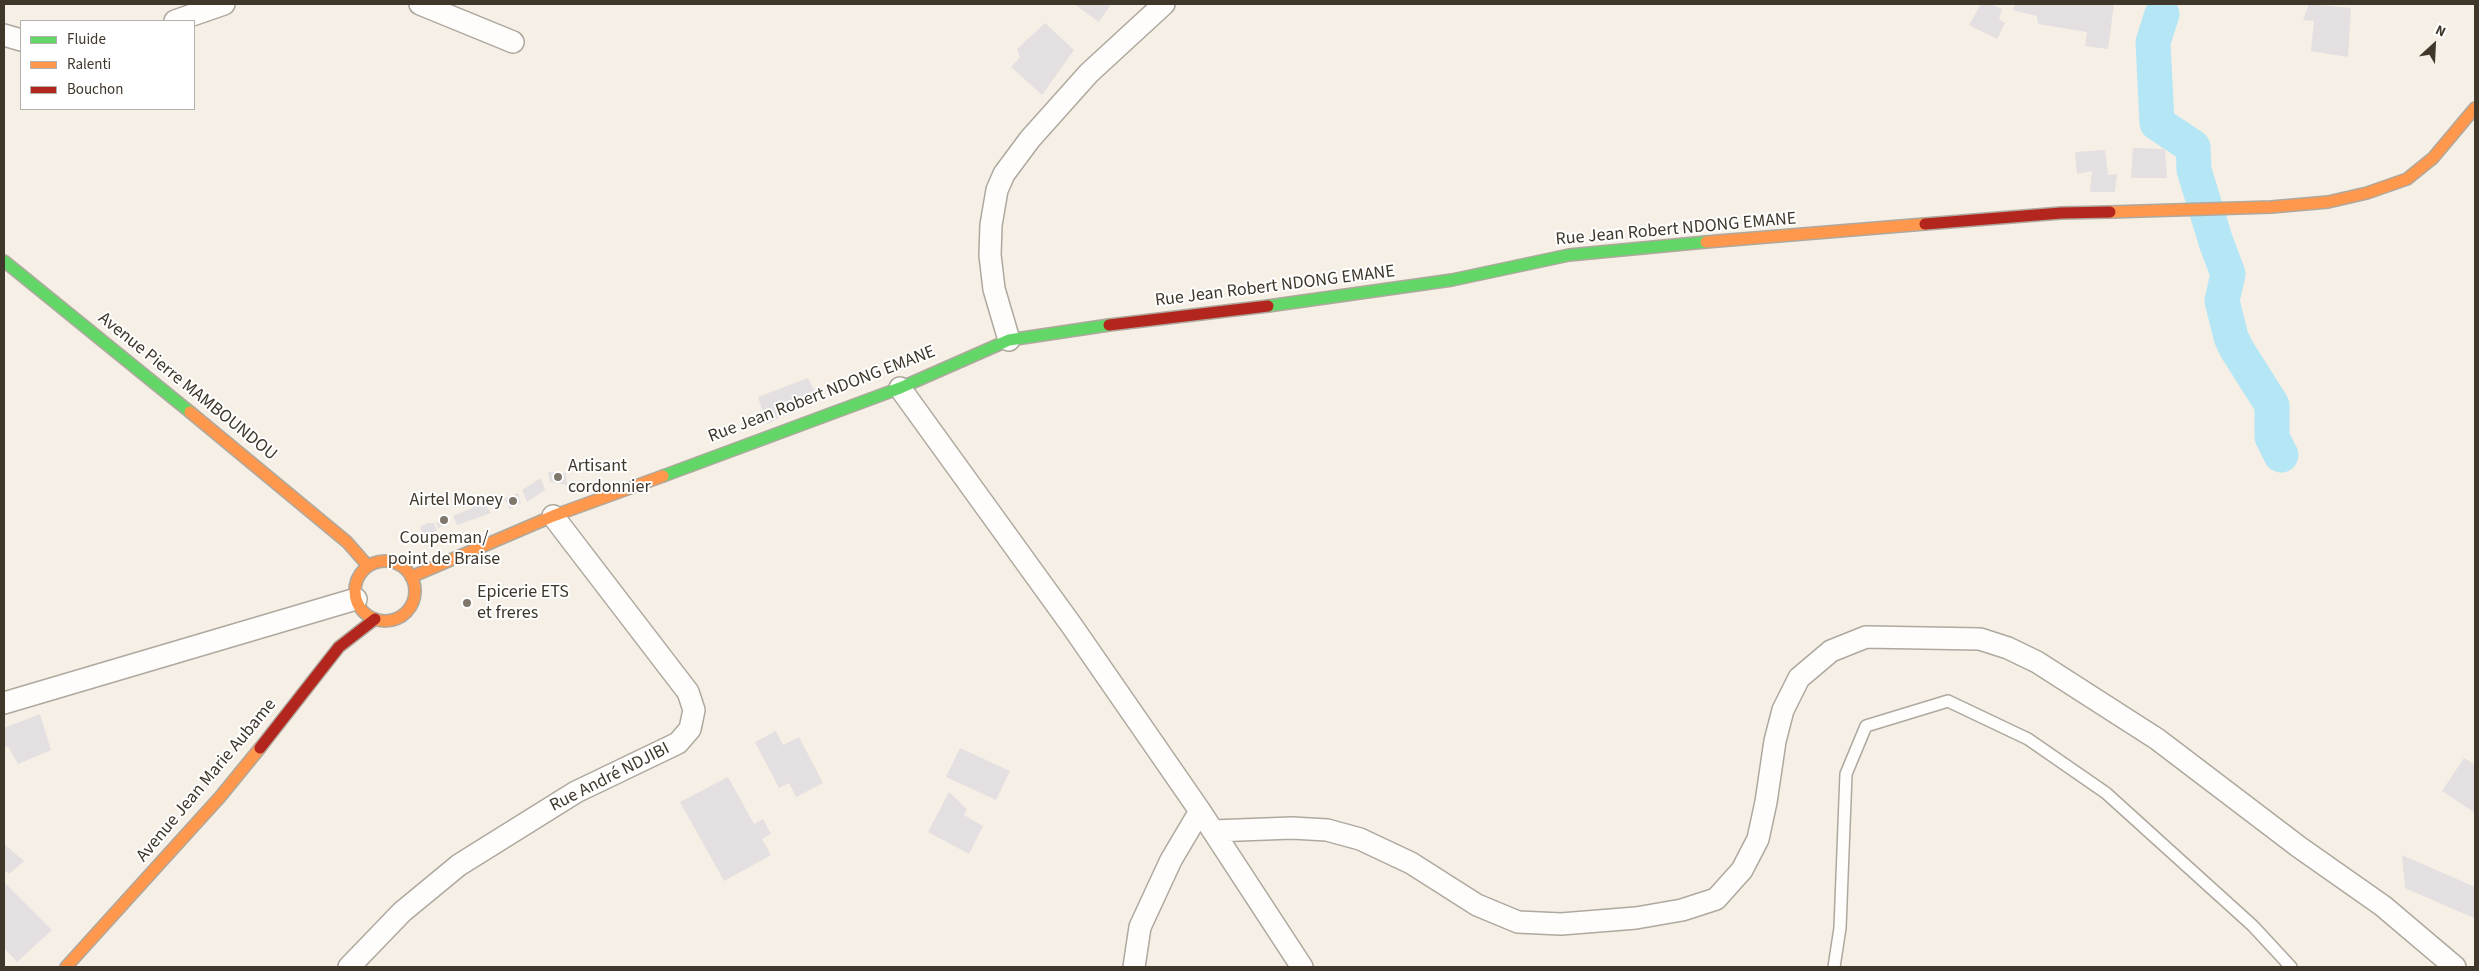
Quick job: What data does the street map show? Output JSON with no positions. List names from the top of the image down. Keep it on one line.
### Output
{"streets":{"street":["Rue Jean Robert NDONG EMANE","Avenue Pierre MAMBOUNDOU","Rue André NDJIBI","Avenue Jean Marie Aubame"]},"crossings":[["Rue Jean Robert NDONG EMANE","Avenue Pierre MAMBOUNDOU"],["Rue Jean Robert NDONG EMANE","Rue André NDJIBI"],["Rue Jean Robert NDONG EMANE","Avenue Jean Marie Aubame"],["Avenue Pierre MAMBOUNDOU","Avenue Jean Marie Aubame"]],"places":["Artisant cordonnier","Airtel Money","Coupeman/ point de Braise","Epicerie ETS et freres"],"legend":["Fluide","Ralenti","Bouchon"],"north":"top right"}
